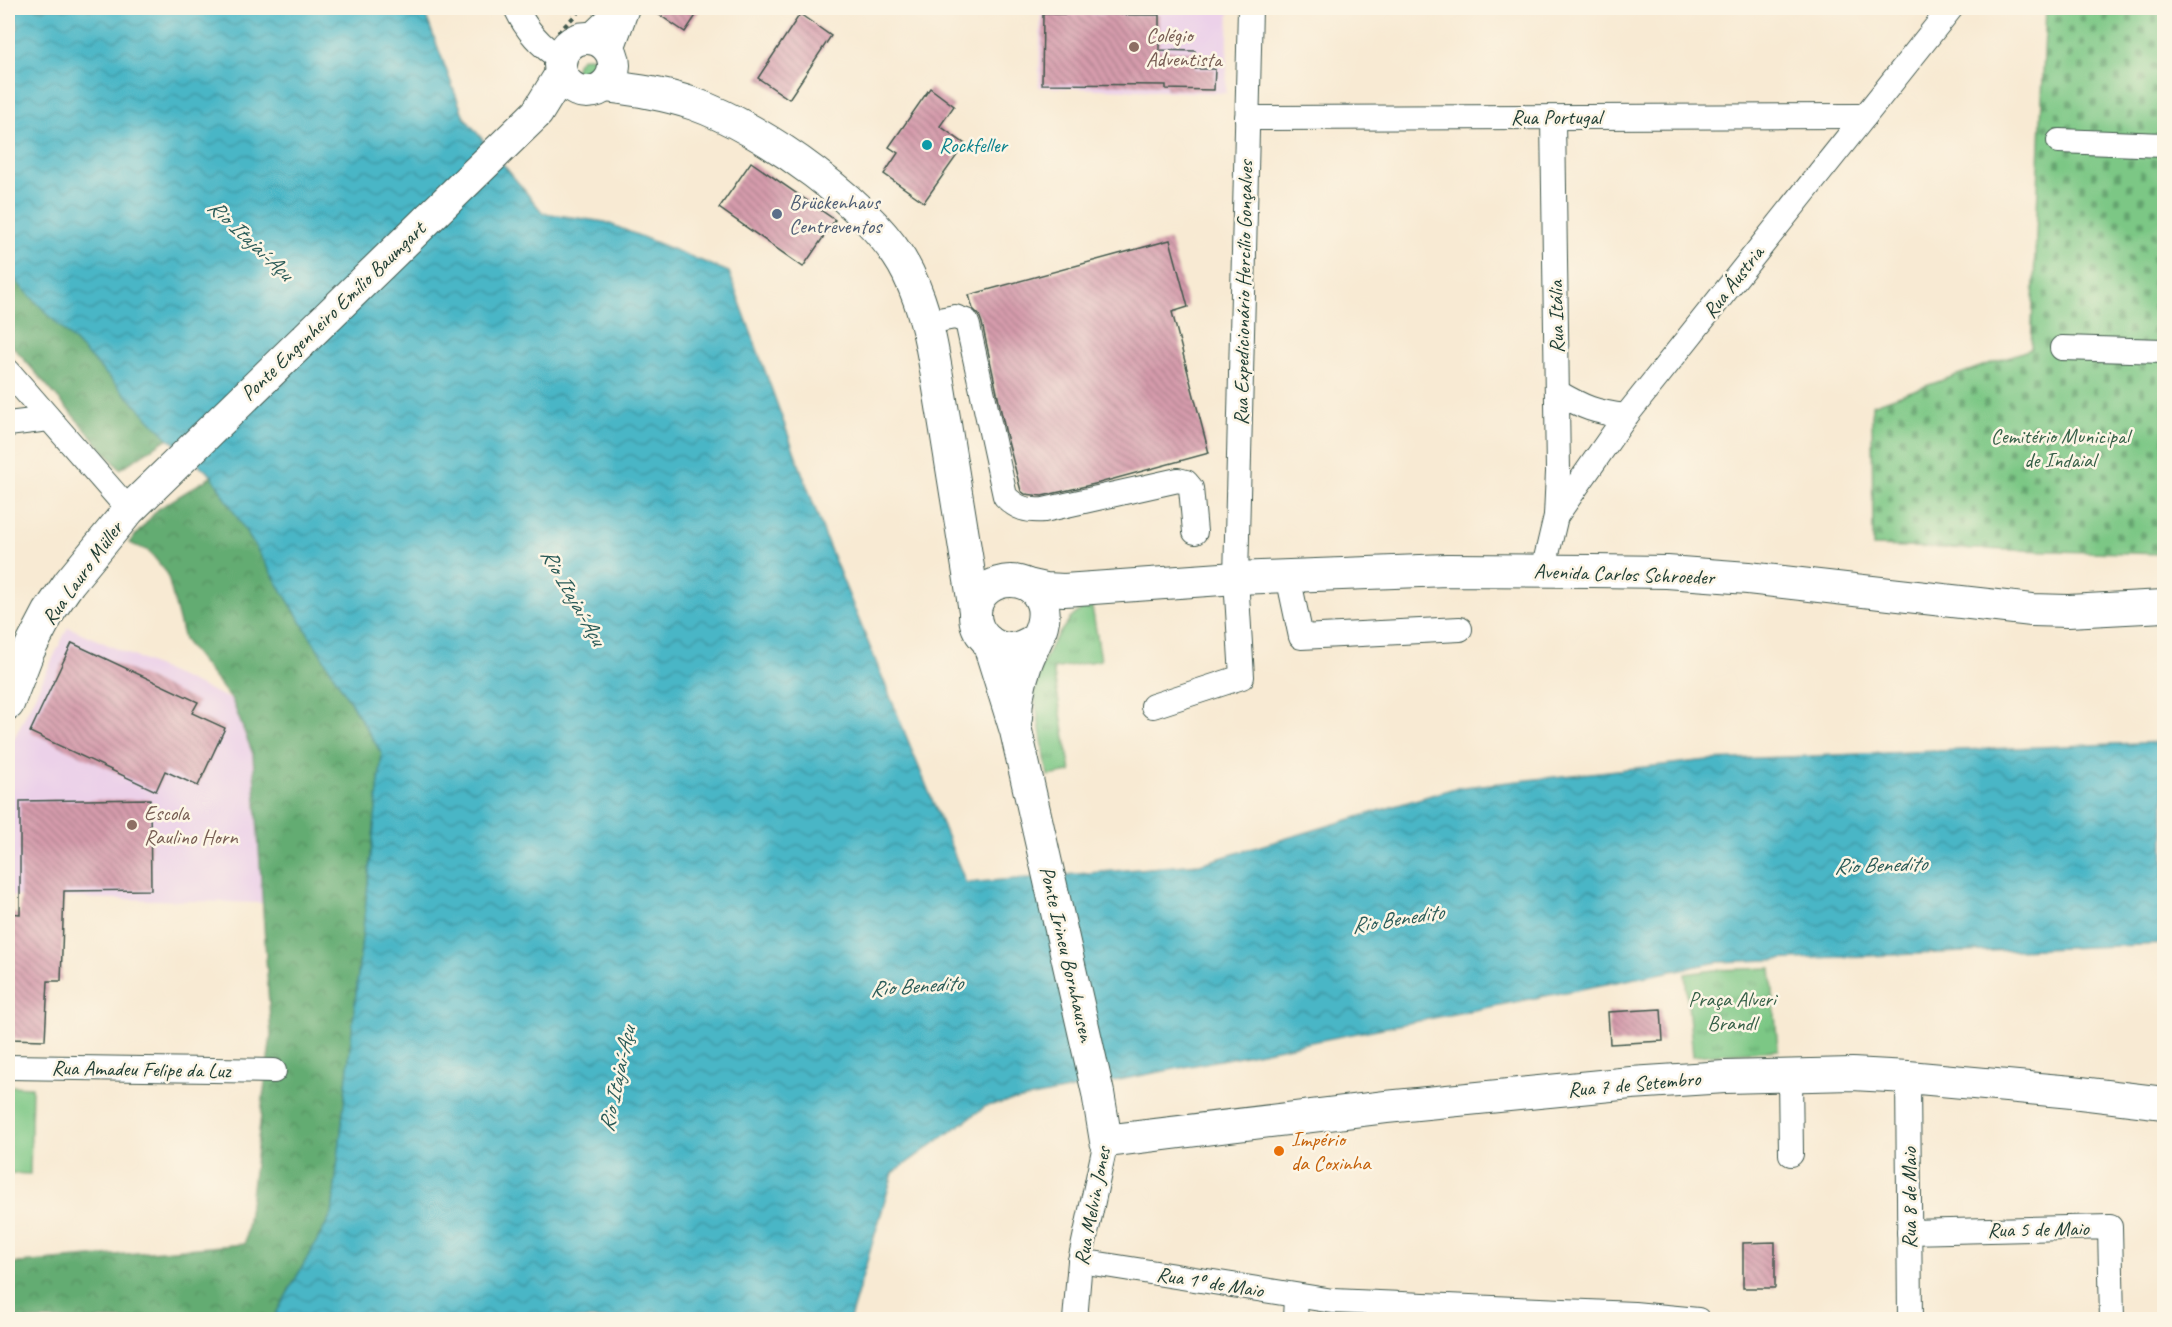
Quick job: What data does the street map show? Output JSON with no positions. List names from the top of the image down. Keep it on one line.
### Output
{"streets":{"main road":["Ponte Engenheiro Emílio Baumgart","Rua Lauro Müller","Avenida Carlos Schroeder","Ponte Irineu Bornhausen","Rua 7 de Setembro","Rua Melvin Jones"],"street":["Rua Portugal","Rua Áustria","Rua Expedicionário Hercílio Gonçalves","Rua Itália","Rua Amadeu Felipe da Luz","Rua 8 de Maio","Rua 5 de Maio","Rua 1º de Maio"]},"crossings":[["Rua Portugal","Rua Áustria"],["Rua Portugal","Rua Expedicionário Hercílio Gonçalves"],["Rua Portugal","Rua Itália"],["Rua Áustria","Rua Itália"],["Rua Áustria","Avenida Carlos Schroeder"],["Rua Expedicionário Hercílio Gonçalves","Avenida Carlos Schroeder"],["Ponte Engenheiro Emílio Baumgart","Rua Lauro Müller"],["Ponte Engenheiro Emílio Baumgart","Avenida Carlos Schroeder"],["Ponte Irineu Bornhausen","Rua Melvin Jones"],["Rua 7 de Setembro","Rua 8 de Maio"],["Rua 7 de Setembro","Rua Melvin Jones"],["Rua 8 de Maio","Rua 5 de Maio"],["Rua Melvin Jones","Rua 1º de Maio"]],"water":["Rio Itajaí-Açu","Rio Benedito"],"parks":["Cemitério Municipal de Indaial","Praça Alveri Brandl"],"places":["Colégio Adventista","Rockfeller","Brückenhaus Centreventos","Escola Raulino Horn","Império da Coxinha"]}
